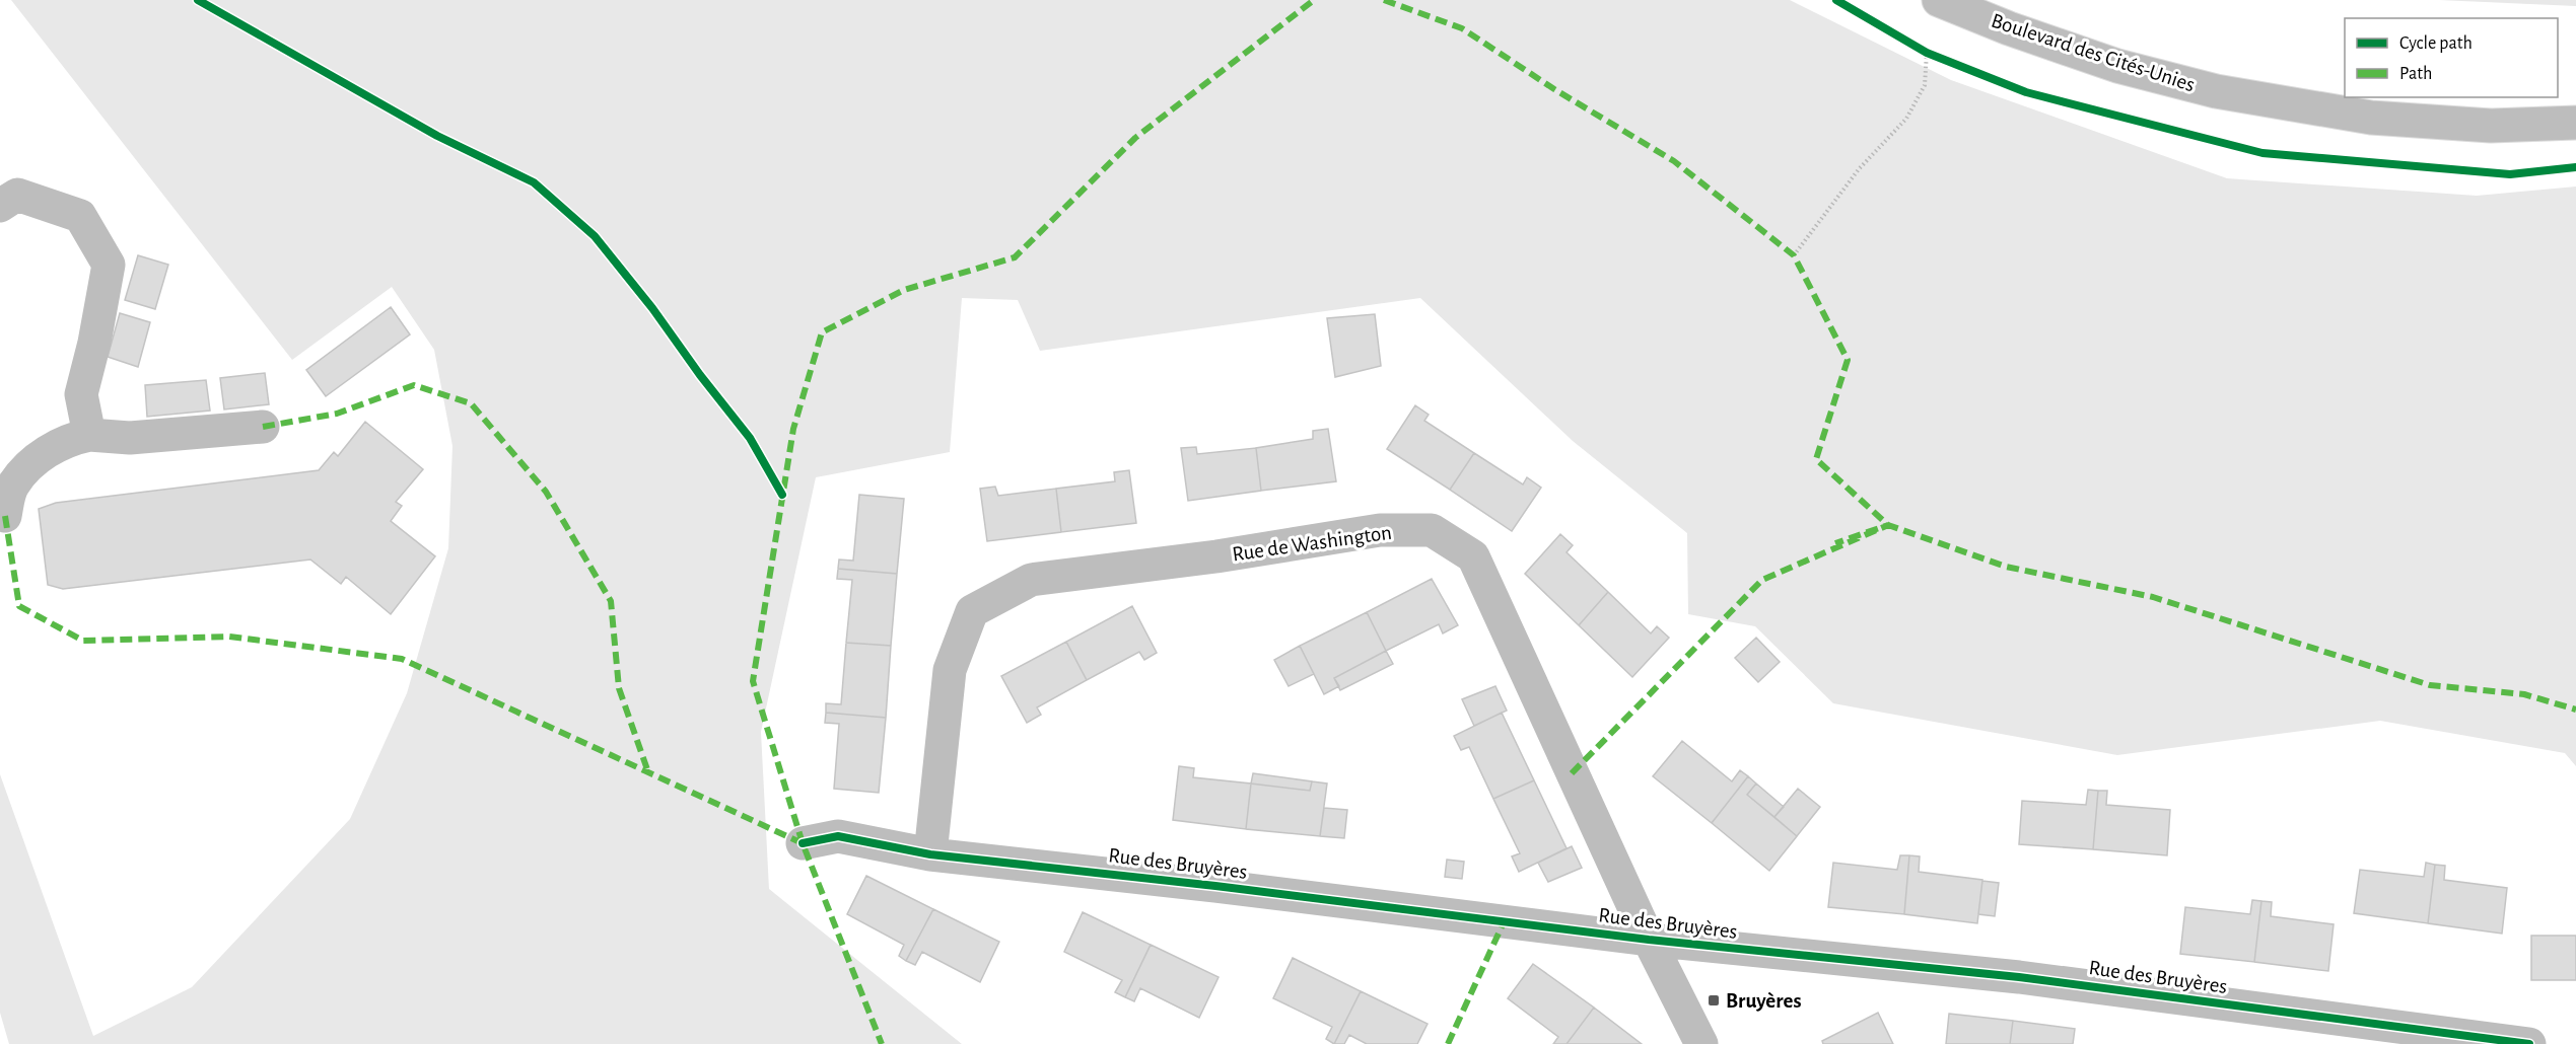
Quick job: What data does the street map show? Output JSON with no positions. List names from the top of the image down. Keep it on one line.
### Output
{"streets":{"street":["Boulevard des Cités-Unies","Rue de Washington","Rue des Bruyères"]},"crossings":[["Rue de Washington","Rue des Bruyères"]],"places":{"transit":["Bruyères"]},"legend":["Cycle path","Path"]}
